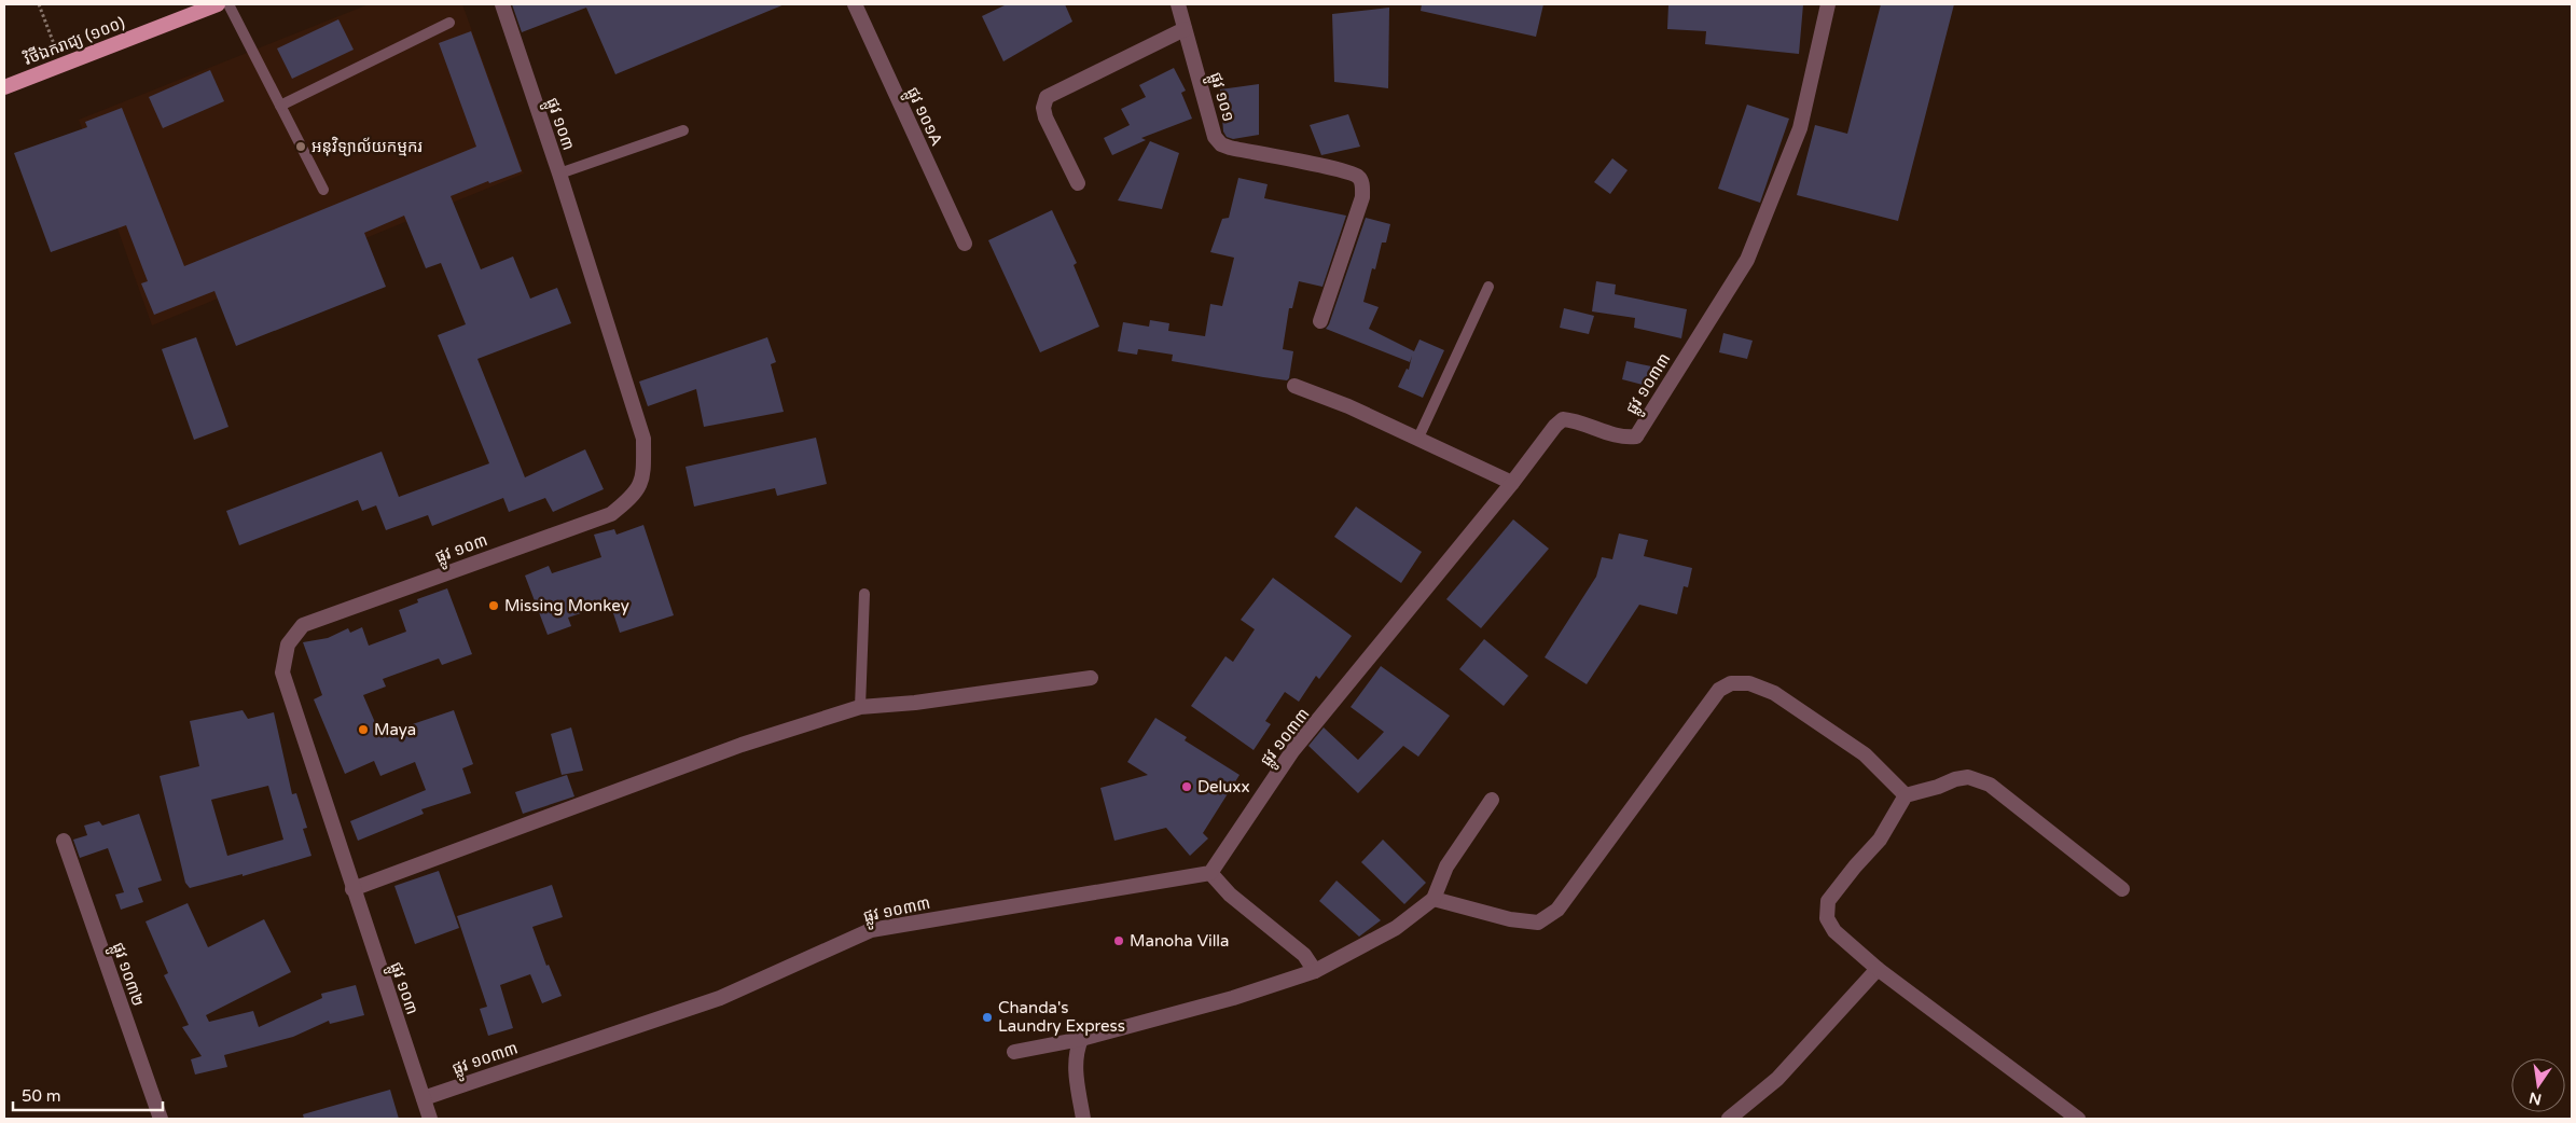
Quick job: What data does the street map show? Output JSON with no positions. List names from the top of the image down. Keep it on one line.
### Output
{"streets":{"main road":["វិថីឯករាជ្យ (១០០)"],"street":["ផ្លូវ ១០១","ផ្លូវ ១០១A","ផ្លូវ ១០៣","ផ្លូវ ១០៣៣","ផ្លូវ ១០៣២"]},"crossings":[["ផ្លូវ ១០៣","ផ្លូវ ១០៣៣"]],"places":["អនុវិទ្យាល័យកម្មករ","Missing Monkey","Maya","Deluxx","Manoha Villa","Chanda's Laundry Express"],"scale_bar":"50 m","north":"bottom"}
